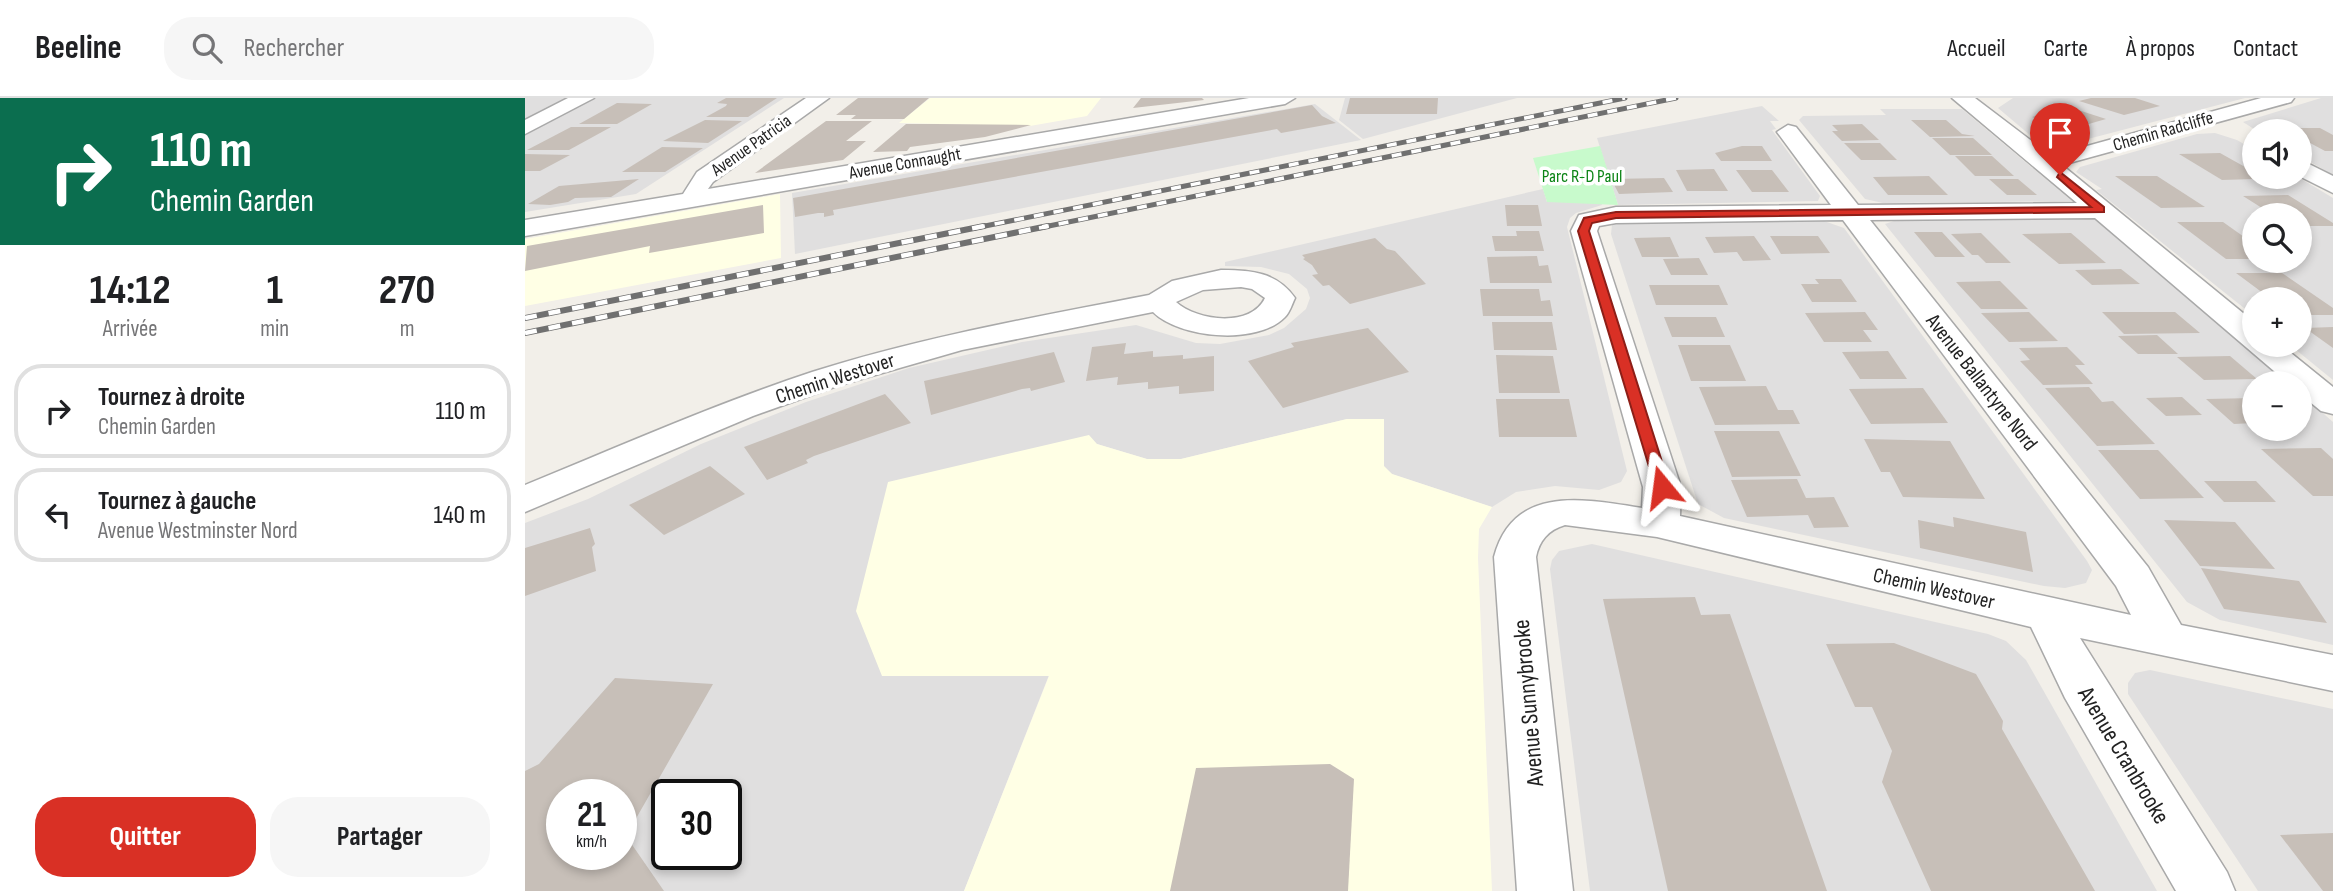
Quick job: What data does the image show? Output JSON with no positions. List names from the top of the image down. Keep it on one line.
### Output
{"streets":{"street":["Chemin Radcliffe","Avenue Patricia","Avenue Connaught","Chemin Westover","Avenue Ballantyne Nord","Avenue Sunnybrooke","Avenue Cranbrooke"]},"crossings":[["Avenue Patricia","Avenue Connaught"],["Chemin Westover","Avenue Ballantyne Nord"],["Chemin Westover","Avenue Sunnybrooke"],["Chemin Westover","Avenue Cranbrooke"]],"parks":["Parc R-D Paul"],"page":{"header":"Beeline","search":"Rechercher","nav":["Accueil","Carte","À propos","Contact"],"turn":["110 m","Chemin Garden"],"map_buttons":["+","−"],"eta":["14:12","Arrivée","1","min","270","m"],"list":[{"name":"Tournez à droite","note":"Chemin Garden","value":"110 m"},{"name":"Tournez à gauche","note":"Avenue Westminster Nord","value":"140 m"}],"speed":"21 km/h","limit":"30","buttons":["Quitter","Partager"]}}
